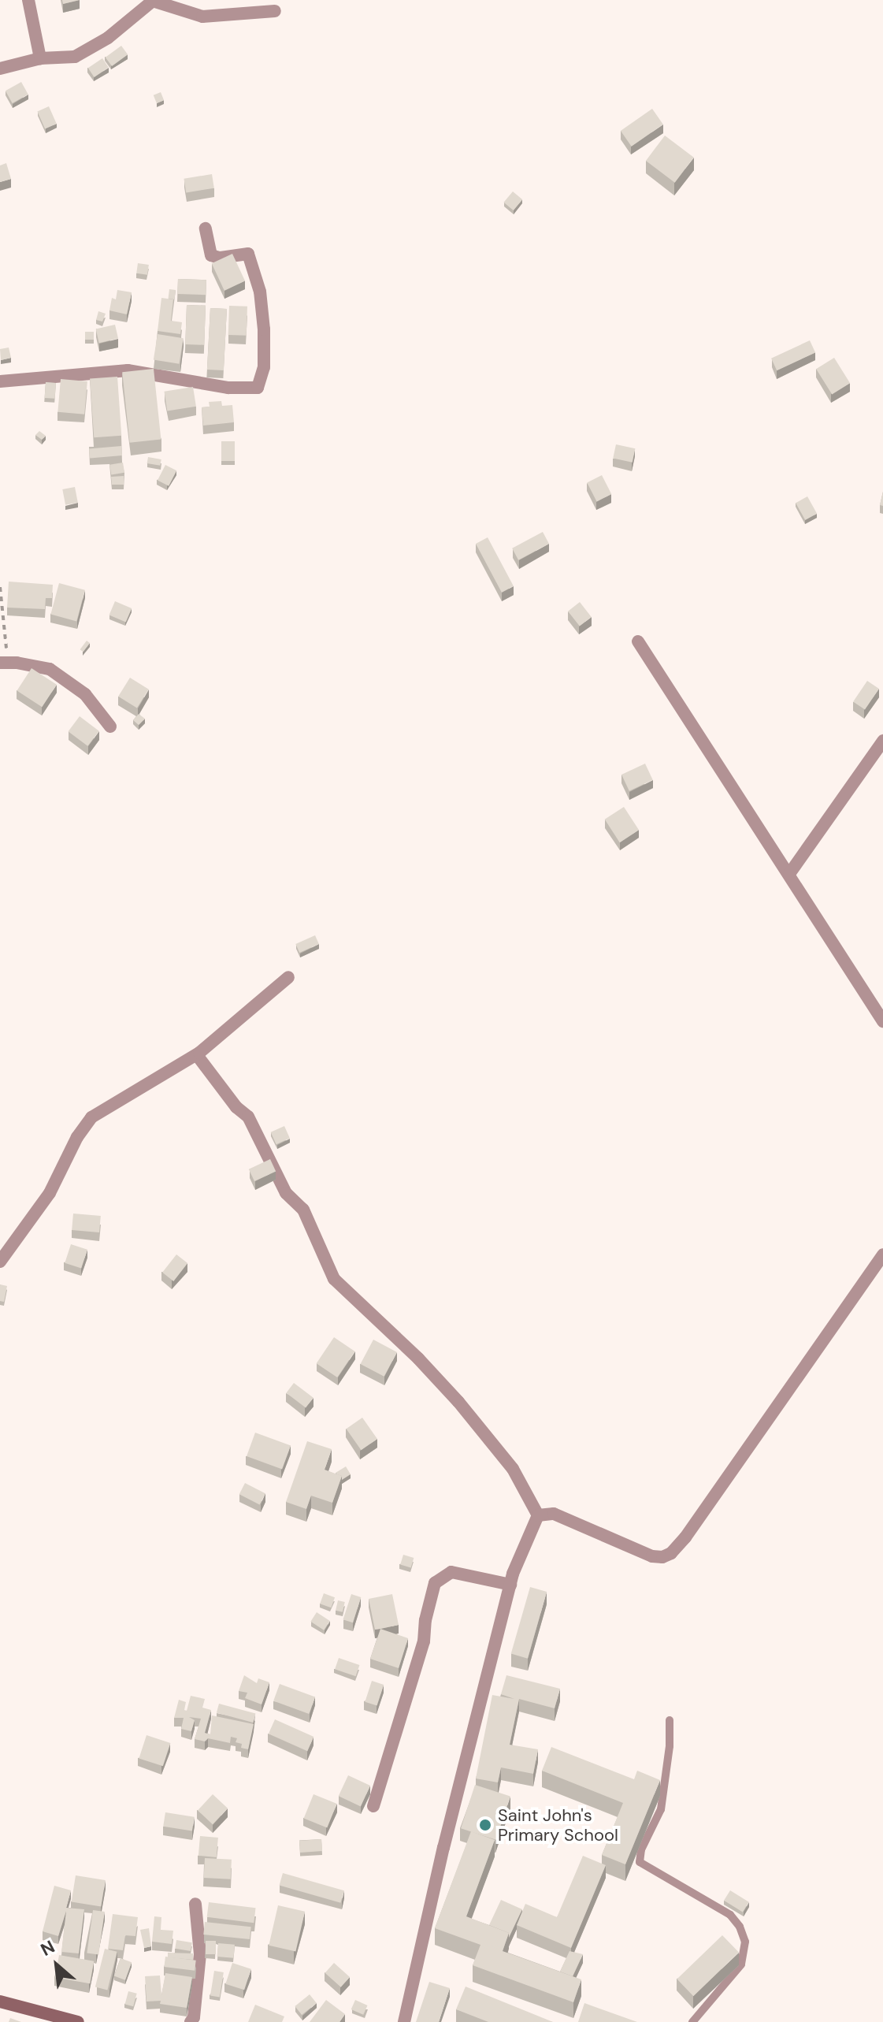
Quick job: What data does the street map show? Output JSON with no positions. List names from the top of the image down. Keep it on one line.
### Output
{"places":["Saint John's Primary School"],"north":"top left"}
